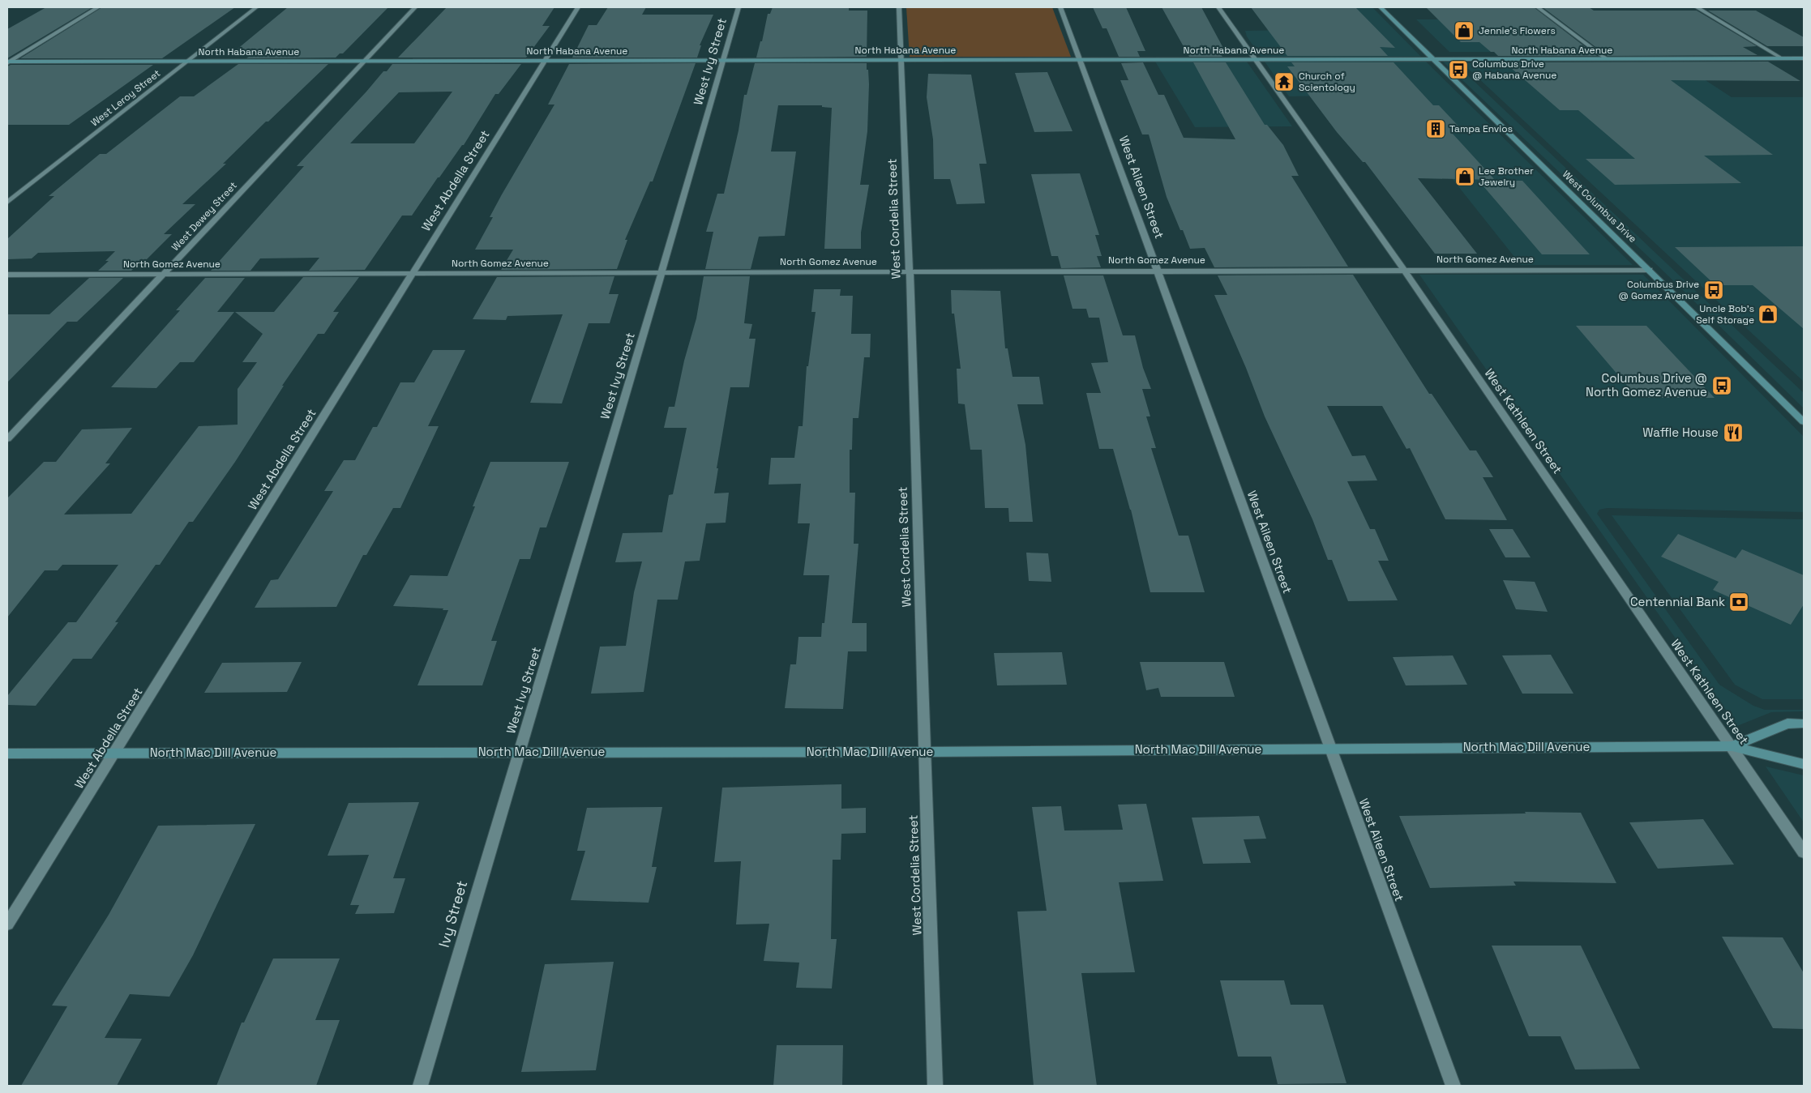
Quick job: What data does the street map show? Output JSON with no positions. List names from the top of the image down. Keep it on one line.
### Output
{"streets":{"street":["North Habana Avenue","West Ivy Street","West Leroy Street","West Abdella Street","West Aileen Street","West Columbus Drive","West Dewey Street","West Cordelia Street","North Gomez Avenue","West Kathleen Street","North Mac Dill Avenue","Ivy Street"]},"crossings":[["North Habana Avenue","West Ivy Street"],["North Habana Avenue","West Leroy Street"],["North Habana Avenue","West Abdella Street"],["North Habana Avenue","West Aileen Street"],["North Habana Avenue","West Columbus Drive"],["North Habana Avenue","West Dewey Street"],["North Habana Avenue","West Cordelia Street"],["North Habana Avenue","West Kathleen Street"],["West Ivy Street","North Gomez Avenue"],["West Ivy Street","North Mac Dill Avenue"],["West Ivy Street","Ivy Street"],["West Abdella Street","North Gomez Avenue"],["West Abdella Street","North Mac Dill Avenue"],["West Aileen Street","North Gomez Avenue"],["West Aileen Street","North Mac Dill Avenue"],["West Columbus Drive","North Gomez Avenue"],["West Dewey Street","North Gomez Avenue"],["West Cordelia Street","North Gomez Avenue"],["West Cordelia Street","North Mac Dill Avenue"],["North Gomez Avenue","West Kathleen Street"],["West Kathleen Street","North Mac Dill Avenue"],["North Mac Dill Avenue","Ivy Street"]],"places":{"shop":["Jennie's Flowers","Lee Brother Jewelry","Uncle Bob's Self Storage"],"bus stop":["Columbus Drive @ Habana Avenue","Columbus Drive @ Gomez Avenue","Columbus Drive @ North Gomez Avenue"],"temple":["Church of Scientology"],"building":["Tampa Envios"],"restaurant":["Waffle House"],"bank":["Centennial Bank"]}}
